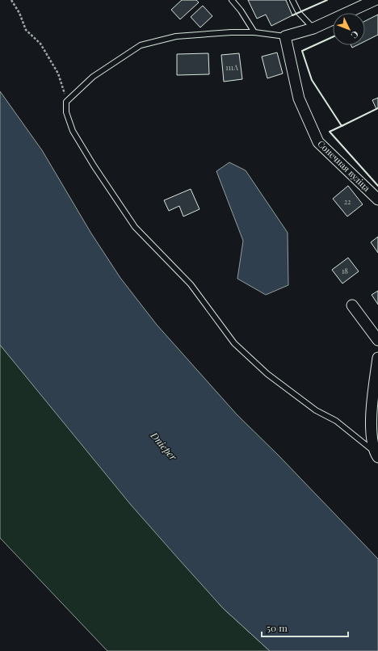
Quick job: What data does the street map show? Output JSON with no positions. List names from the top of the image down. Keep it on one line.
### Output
{"streets":{"street":["Сонечная вуліца"]},"water":["Dnieper"],"house_numbers":["111А","22","18"],"scale_bar":"50 m","north":"bottom right"}
